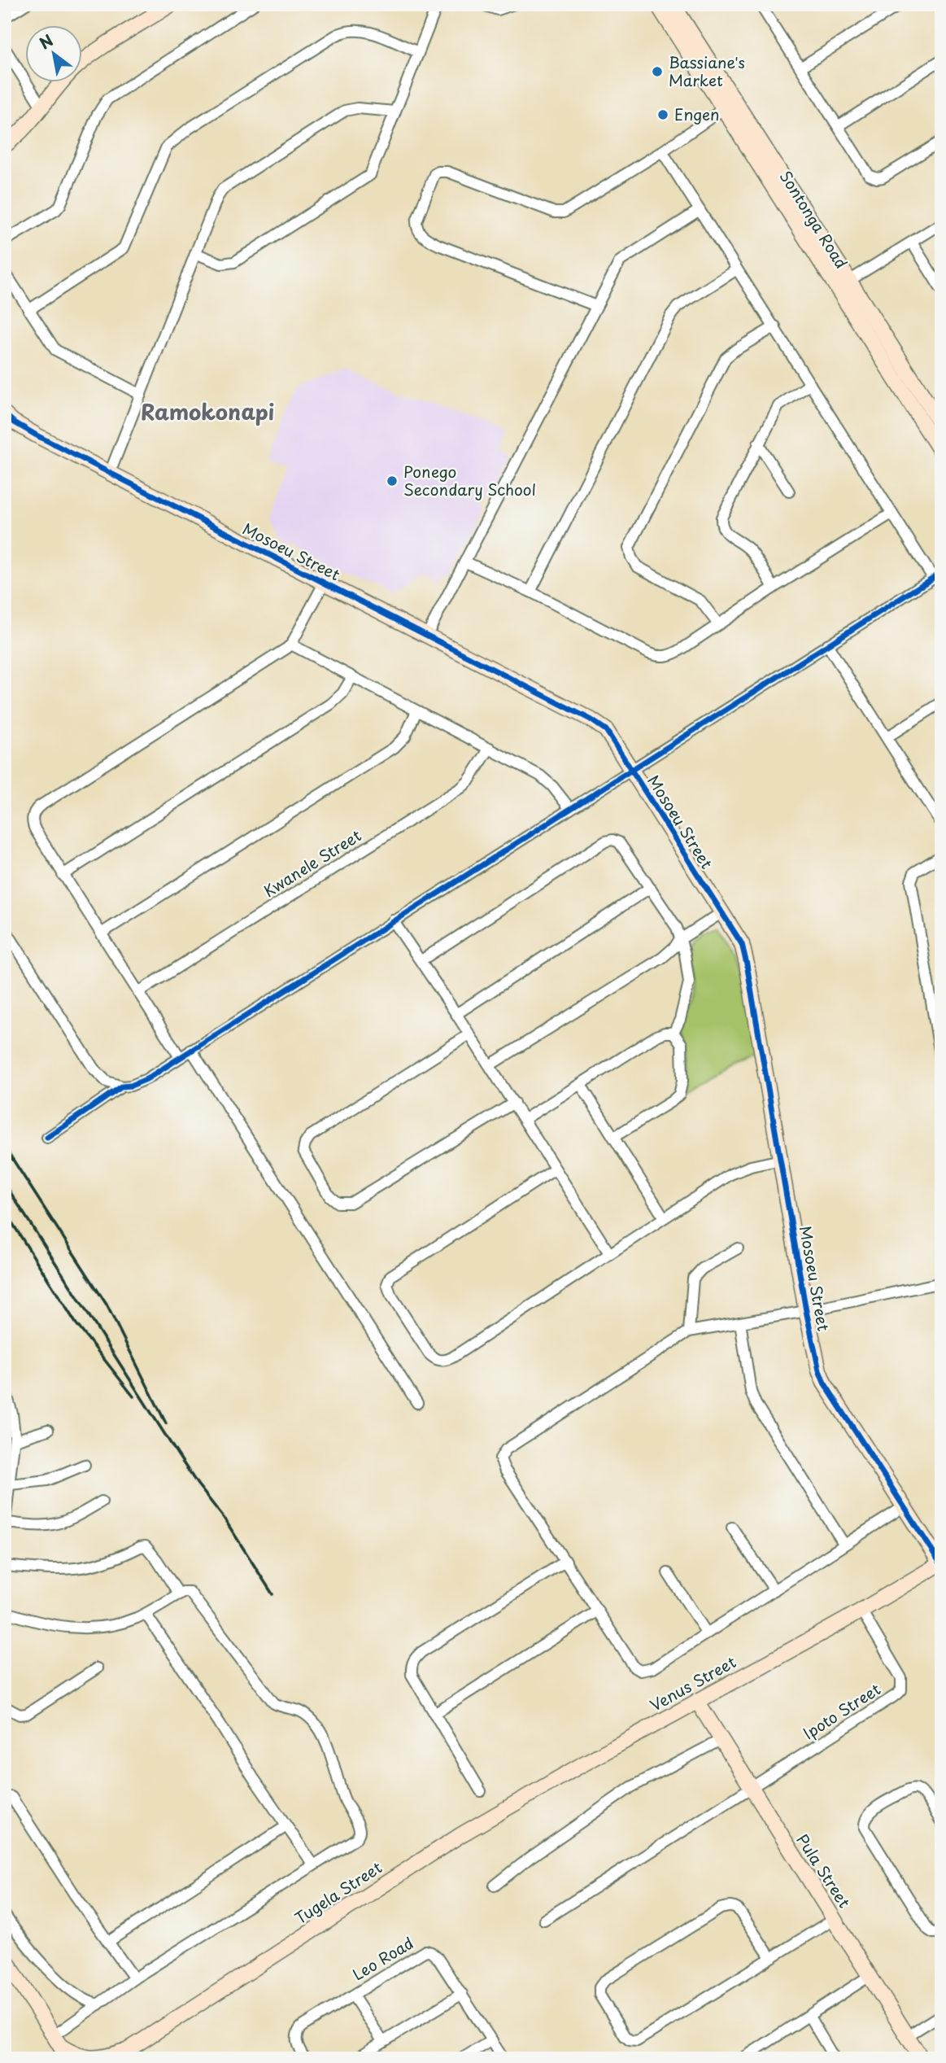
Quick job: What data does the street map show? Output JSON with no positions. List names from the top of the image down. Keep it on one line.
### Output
{"streets":{"street":["Sontonga Road","Mosoeu Street","Kwanele Street","Venus Street","Ipoto Street","Pula Street","Tugela Street","Leo Road"]},"crossings":[["Mosoeu Street","Venus Street"],["Venus Street","Ipoto Street"],["Venus Street","Pula Street"],["Venus Street","Tugela Street"],["Ipoto Street","Pula Street"]],"districts":["Ramokonapi"],"places":["Bassiane's Market","Engen","Ponego Secondary School"],"north":"top left"}
